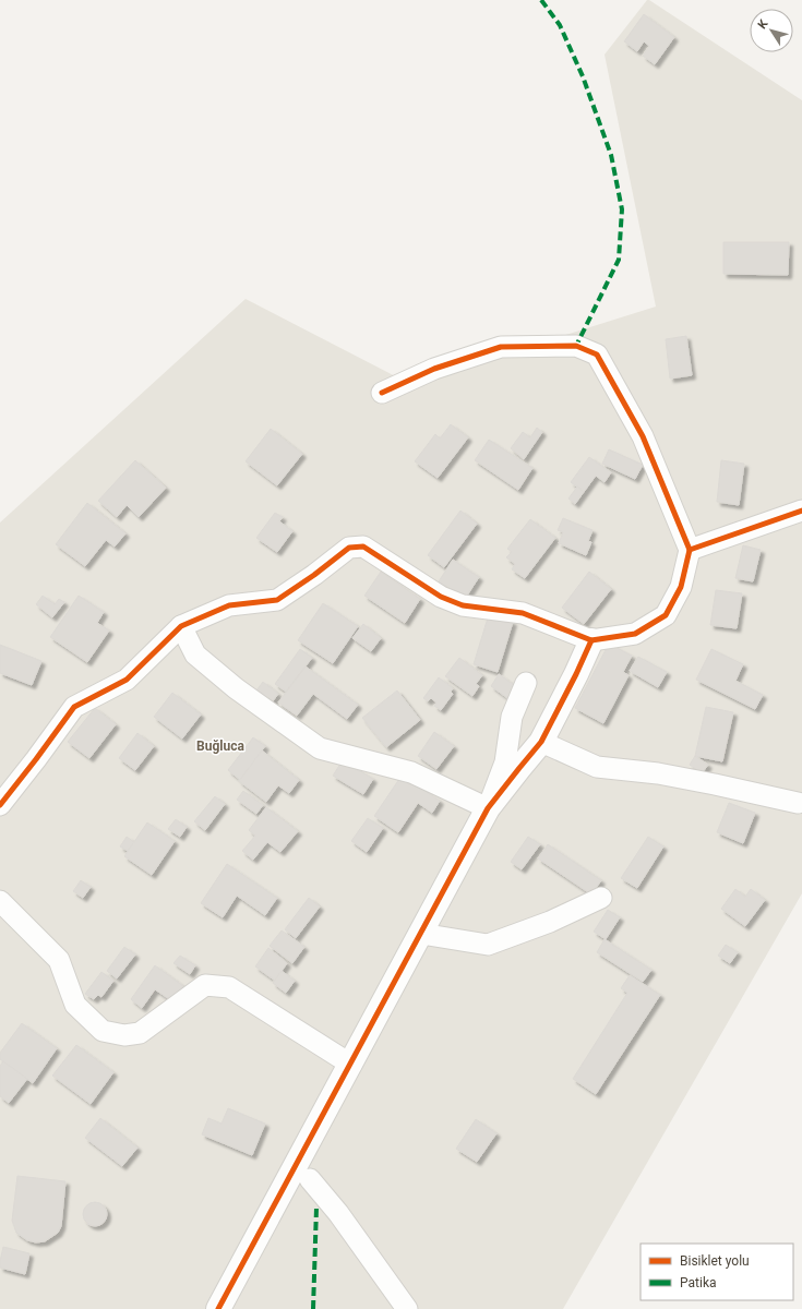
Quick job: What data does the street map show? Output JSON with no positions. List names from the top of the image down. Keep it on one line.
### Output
{"districts":["Buğluca"],"legend":["Bisiklet yolu","Patika"],"north":"top left"}
